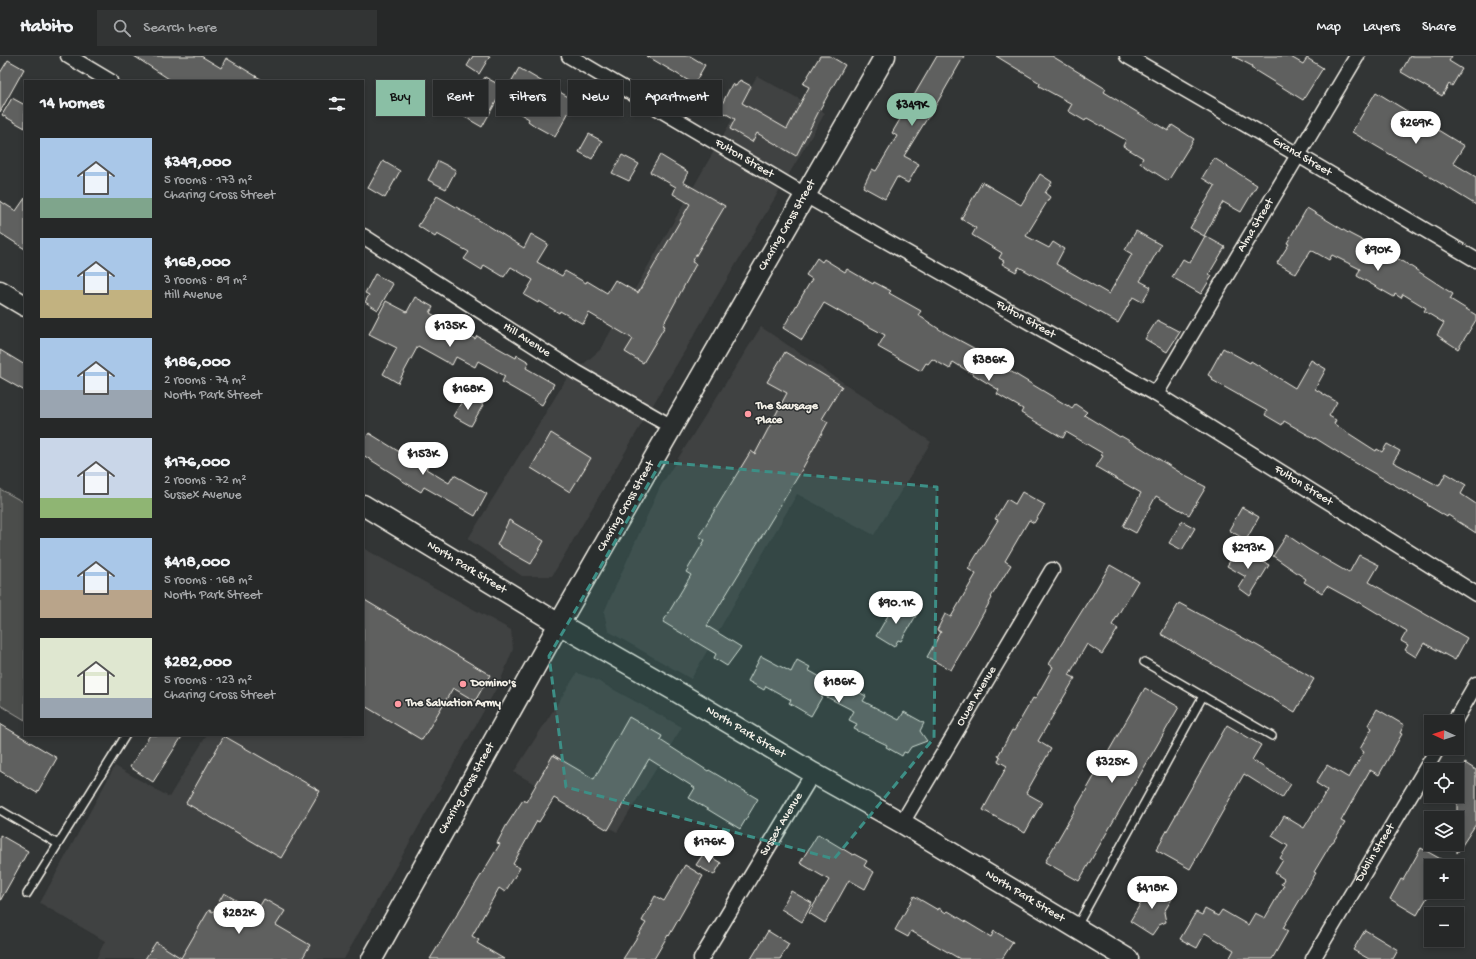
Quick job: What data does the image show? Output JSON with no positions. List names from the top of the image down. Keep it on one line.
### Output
{"streets":{"main road":["Charing Cross Street","North Park Street"],"street":["Grand Street","Fulton Street","Alma Street","Hill Avenue","Owen Avenue","Sussex Avenue","Dublin Street"]},"crossings":[["Grand Street","Alma Street"],["Fulton Street","Alma Street"],["Fulton Street","Charing Cross Street"],["Charing Cross Street","Hill Avenue"],["Charing Cross Street","North Park Street"],["North Park Street","Owen Avenue"],["North Park Street","Sussex Avenue"]],"places":["The Sausage Place","Domino's","The Salvation Army"],"north":"left","page":{"header":"Habito","search":"Search here","nav":["Map","Layers","Share"],"chip":["Buy","Rent","Filters","New","Apartment"],"heading":"14 homes","price":["$349K","$269K","$90K","$135K","$386K","$168K","$153K","$293K","$90.1K","$186K","$325K","$176K","$418K","$282K"],"list":[{"name":"$349,000","note":"5 rooms · 173 m² · Charing Cross Street"},{"name":"$168,000","note":"3 rooms · 89 m² · Hill Avenue"},{"name":"$186,000","note":"2 rooms · 74 m² · North Park Street"},{"name":"$176,000","note":"2 rooms · 72 m² · Sussex Avenue"},{"name":"$418,000","note":"5 rooms · 168 m² · North Park Street"},{"name":"$282,000","note":"5 rooms · 123 m² · Charing Cross Street"}],"map_buttons":["+","−"]}}
